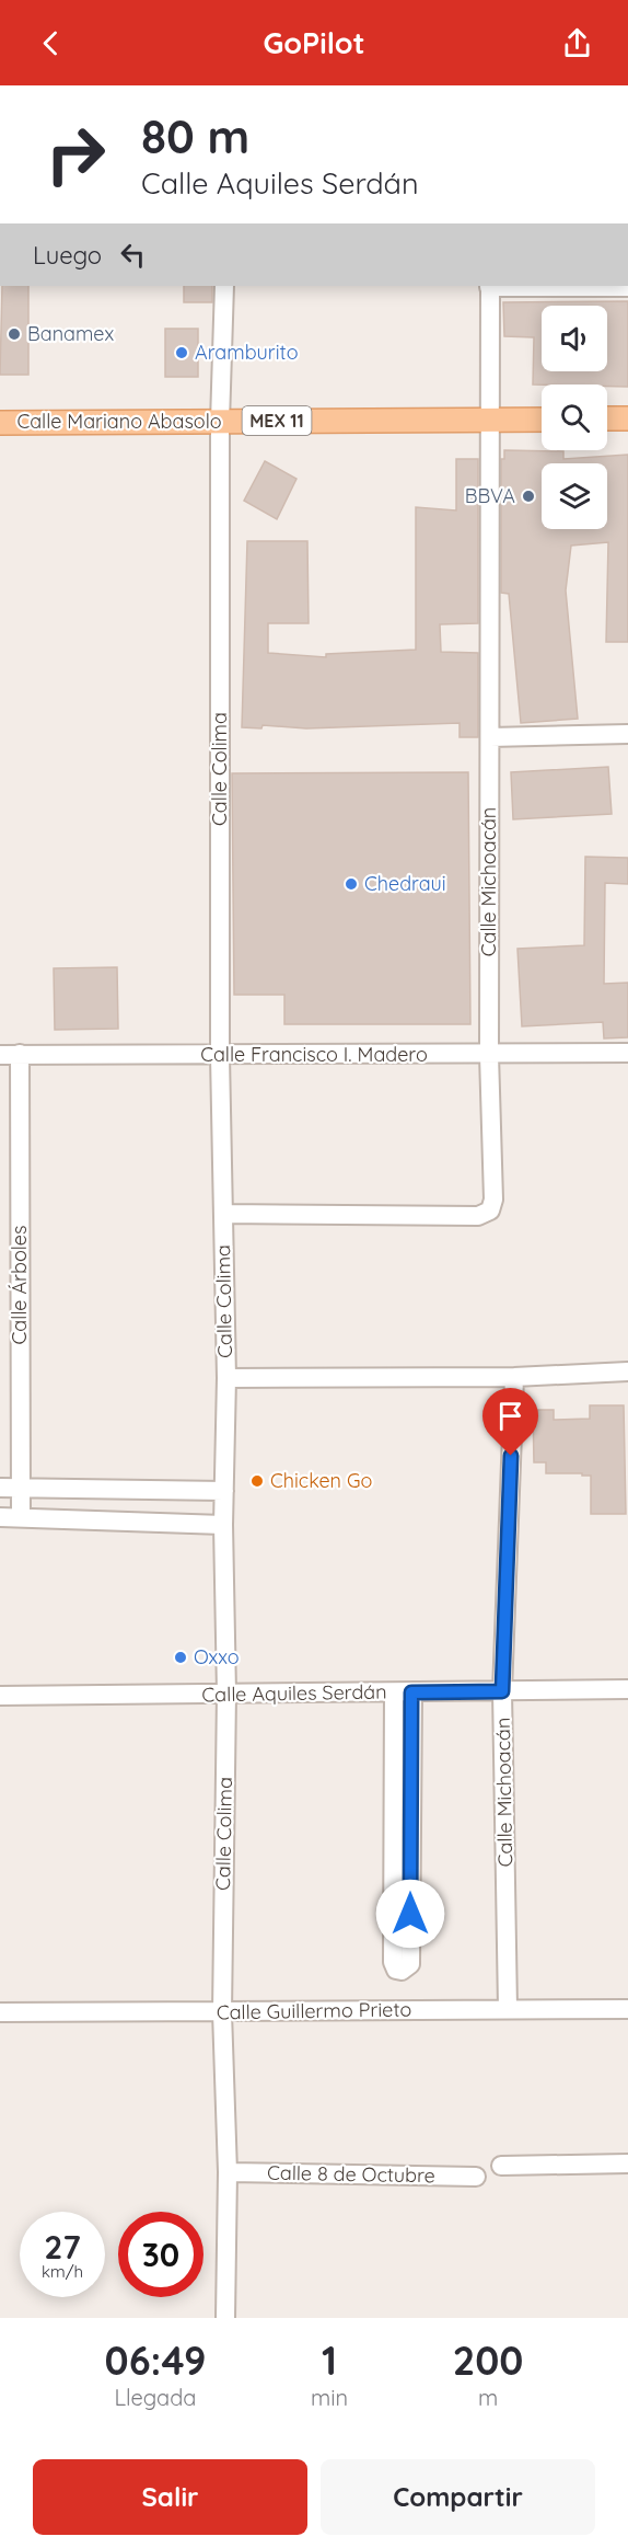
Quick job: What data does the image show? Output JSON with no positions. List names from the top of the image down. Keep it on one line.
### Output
{"streets":{"main road":["MEX 11","Calle Mariano Abasolo"],"street":["Calle Colima","Calle Michoacán","Calle Francisco I. Madero","Calle Árboles","Calle Aquiles Serdán","Calle Guillermo Prieto","Calle 8 de Octubre"]},"crossings":[["Calle Mariano Abasolo","Calle Colima"],["Calle Mariano Abasolo","Calle Michoacán"],["Calle Colima","Calle Michoacán"],["Calle Colima","Calle Francisco I. Madero"],["Calle Colima","Calle Aquiles Serdán"],["Calle Colima","Calle Guillermo Prieto"],["Calle Colima","Calle 8 de Octubre"],["Calle Michoacán","Calle Francisco I. Madero"],["Calle Michoacán","Calle Aquiles Serdán"],["Calle Michoacán","Calle Guillermo Prieto"],["Calle Francisco I. Madero","Calle Árboles"]],"places":["Banamex","Aramburito","BBVA","Chedraui","Chicken Go","Oxxo"],"page":{"header":"GoPilot","turn":["80 m","Calle Aquiles Serdán"],"then":"Luego","speed":"27 km/h","limit":"30","eta":["06:49","Llegada","1","min","200","m"],"buttons":["Salir","Compartir"]}}
